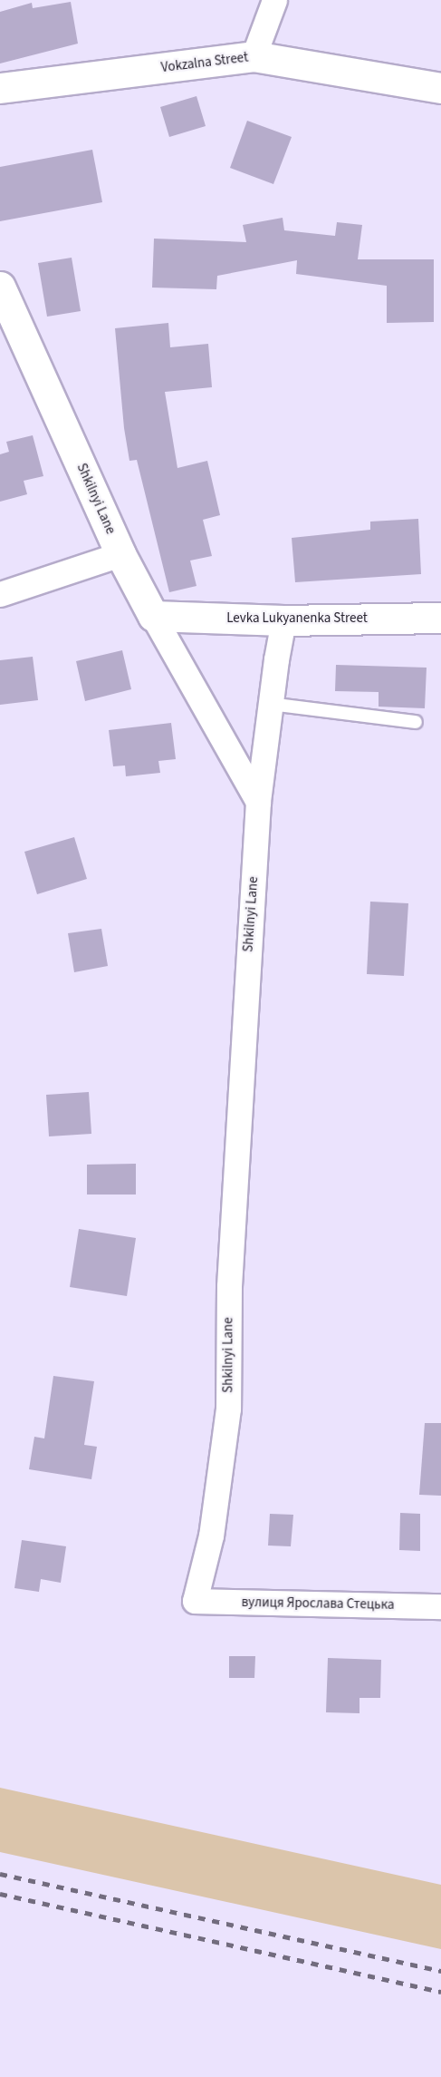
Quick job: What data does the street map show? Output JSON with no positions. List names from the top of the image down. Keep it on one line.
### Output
{"streets":{"street":["Vokzalna Street","Shkilnyi Lane","Levka Lukyanenka Street","вулиця Ярослава Стецька"]},"crossings":[["Shkilnyi Lane","Levka Lukyanenka Street"],["Shkilnyi Lane","вулиця Ярослава Стецька"]]}
